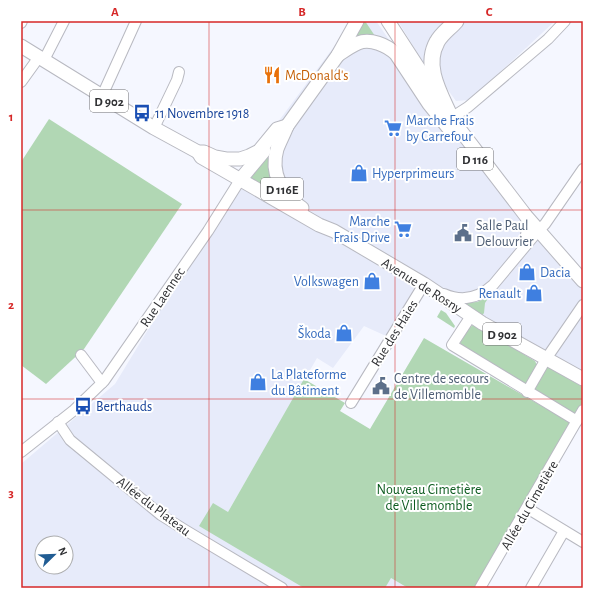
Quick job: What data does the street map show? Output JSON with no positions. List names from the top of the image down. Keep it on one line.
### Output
{"streets":{"main road":["D 902","D 116","D 116E","Avenue de Rosny","Rue Laennec"],"street":["Rue des Haies","Allée du Cimetière","Allée du Plateau"]},"crossings":[["D 902","Avenue de Rosny"],["D 902","Rue Laennec"],["D 116","Rue Laennec"],["Avenue de Rosny","Rue Laennec"],["Avenue de Rosny","Rue des Haies"],["Rue Laennec","Allée du Plateau"]],"parks":["Nouveau Cimetière de Villemomble"],"places":{"restaurant":["McDonald's"],"bus stop":["11 Novembre 1918","Berthauds"],"supermarket":["Marche Frais by Carrefour","Marche Frais Drive"],"shop":["Hyperprimeurs","Dacia","Volkswagen","Renault","Škoda","La Plateforme du Bâtiment"],"public building":["Salle Paul Delouvrier","Centre de secours de Villemomble"]},"north":"top right","grid":{"columns":["A","B","C"],"rows":["1","2","3"]}}
